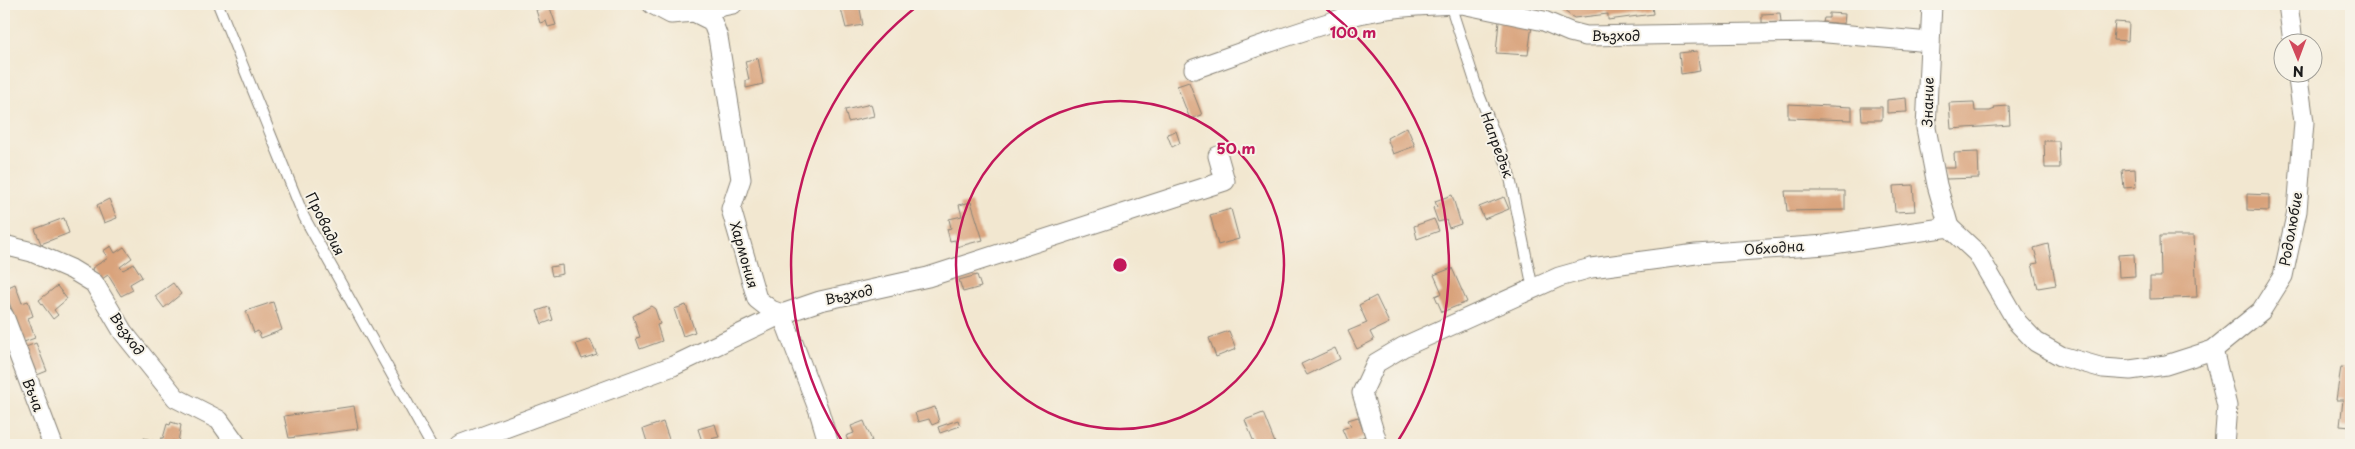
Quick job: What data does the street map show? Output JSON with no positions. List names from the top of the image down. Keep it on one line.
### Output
{"streets":{"street":["Възход","Знание","Родолюбие","Обходна","Хармония","Въча"],"lane":["Напредък","Провадия"]},"crossings":[["Възход","Знание"],["Възход","Напредък"],["Възход","Хармония"],["Знание","Обходна"],["Напредък","Обходна"]],"north":"bottom","rings":["100 m","50 m"]}
